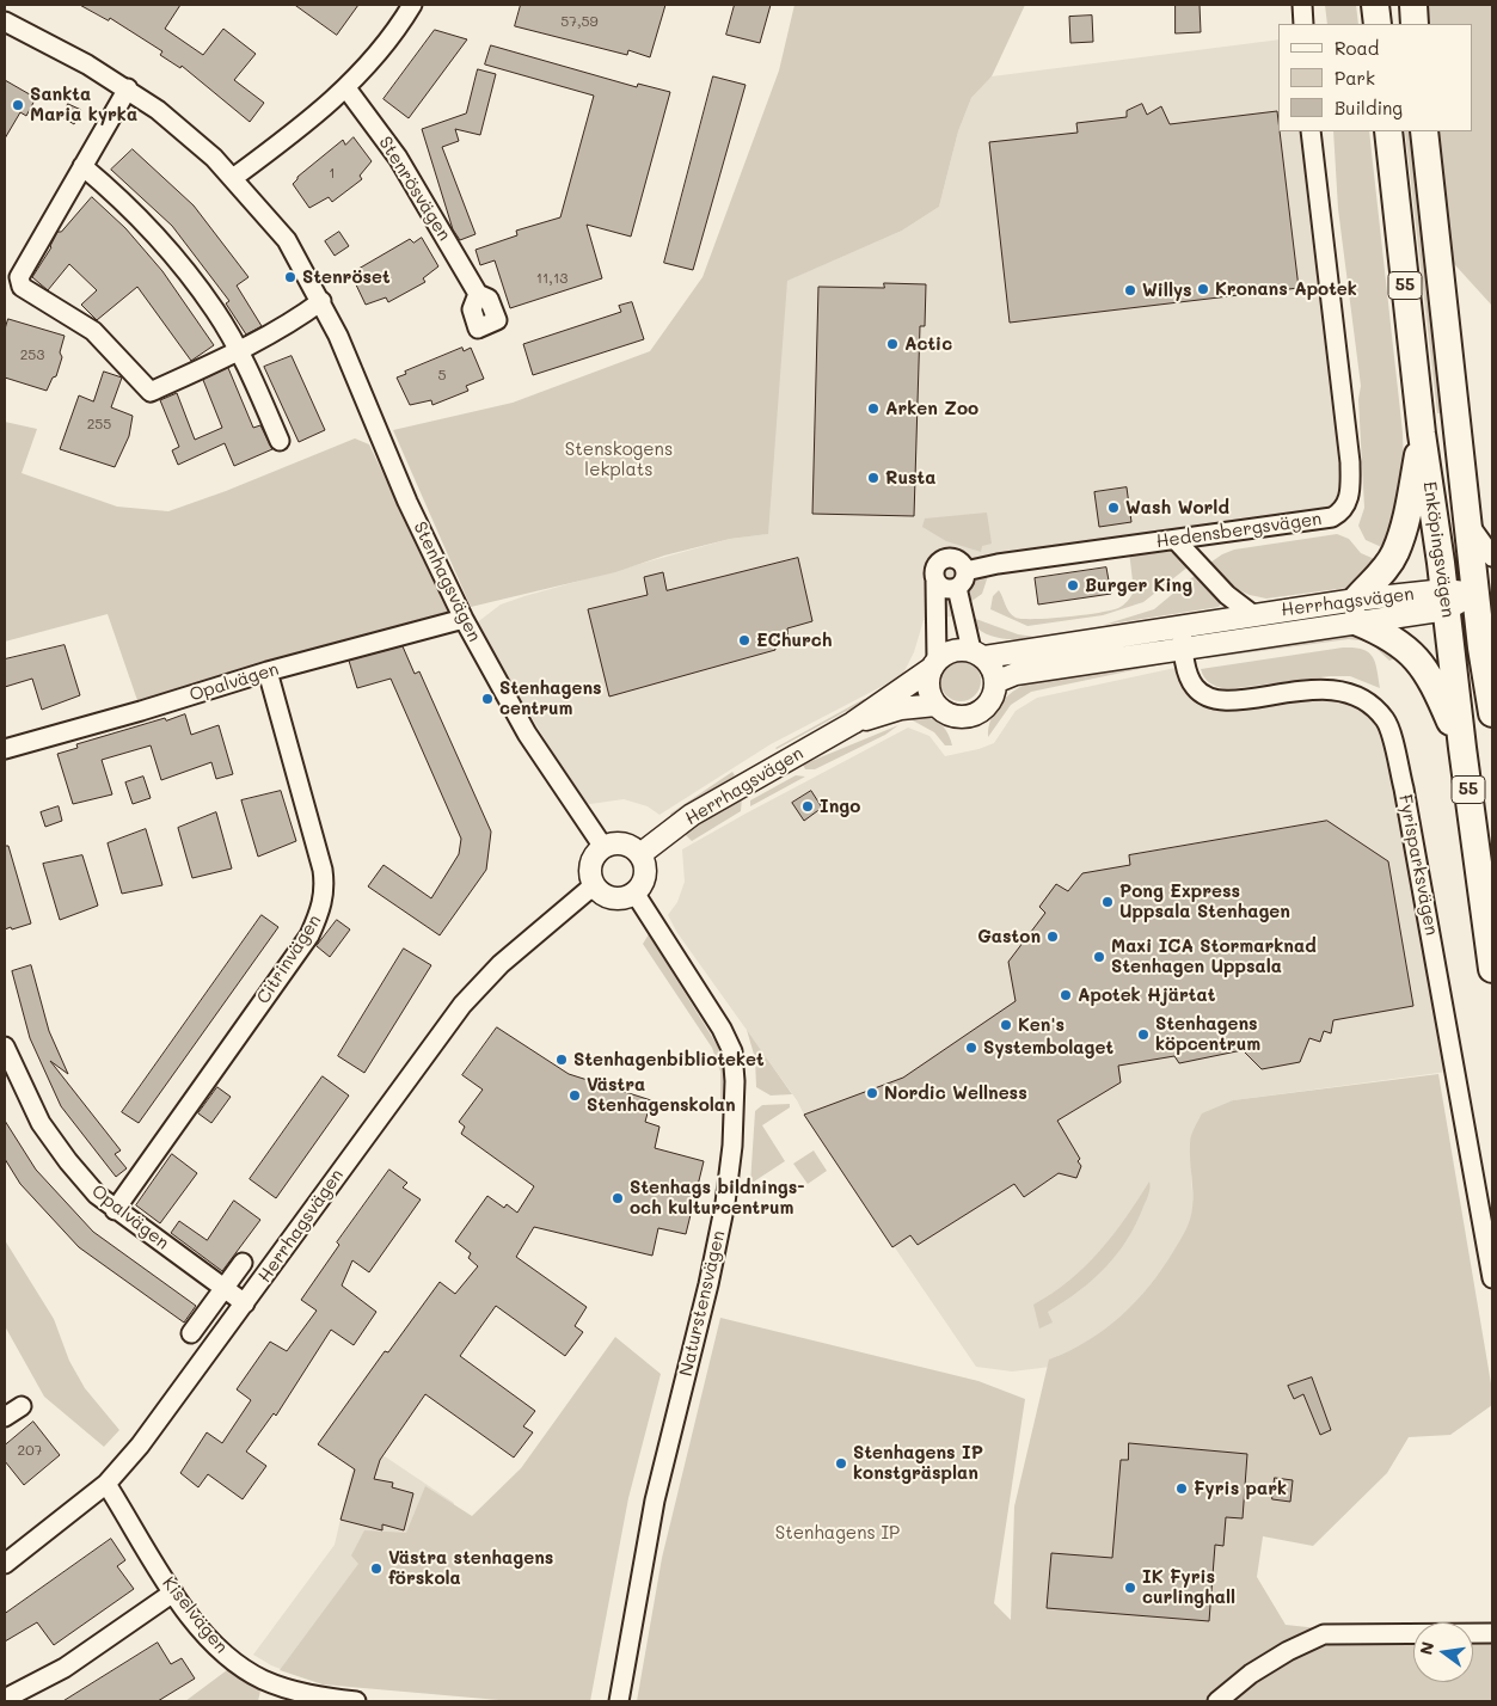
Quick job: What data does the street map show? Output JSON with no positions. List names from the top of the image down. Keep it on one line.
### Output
{"streets":{"main road":["55","Enköpingsvägen"],"street":["Stenrösvägen","Hedensbergsvägen","Stenhagsvägen","Herrhagsvägen","Opalvägen","Fyrisparksvägen","Citrinvägen","Naturstensvägen","Kiselvägen"]},"crossings":[["Enköpingsvägen","Herrhagsvägen"],["Stenhagsvägen","Herrhagsvägen"],["Stenhagsvägen","Opalvägen"],["Stenhagsvägen","Naturstensvägen"],["Herrhagsvägen","Opalvägen"],["Herrhagsvägen","Fyrisparksvägen"],["Herrhagsvägen","Naturstensvägen"],["Herrhagsvägen","Kiselvägen"],["Opalvägen","Citrinvägen"]],"parks":["Stenskogens lekplats","Stenhagens IP"],"places":["Sankta Maria kyrka","Stenröset","Kronans Apotek","Willys","Actic","Arken Zoo","Rusta","Wash World","Burger King","EChurch","Stenhagens centrum","Ingo","Pong Express Uppsala Stenhagen","Gaston","Maxi ICA Stormarknad Stenhagen Uppsala","Apotek Hjärtat","Ken's","Stenhagens köpcentrum","Systembolaget","Stenhagenbiblioteket","Nordic Wellness","Västra Stenhagenskolan","Stenhags bildnings- och kulturcentrum","Stenhagens IP konstgräsplan","Fyris park","Västra stenhagens förskola","IK Fyris curlinghall"],"house_numbers":["57,59","1","11,13","253","5","255","207"],"legend":["Road","Park","Building"],"north":"left"}
